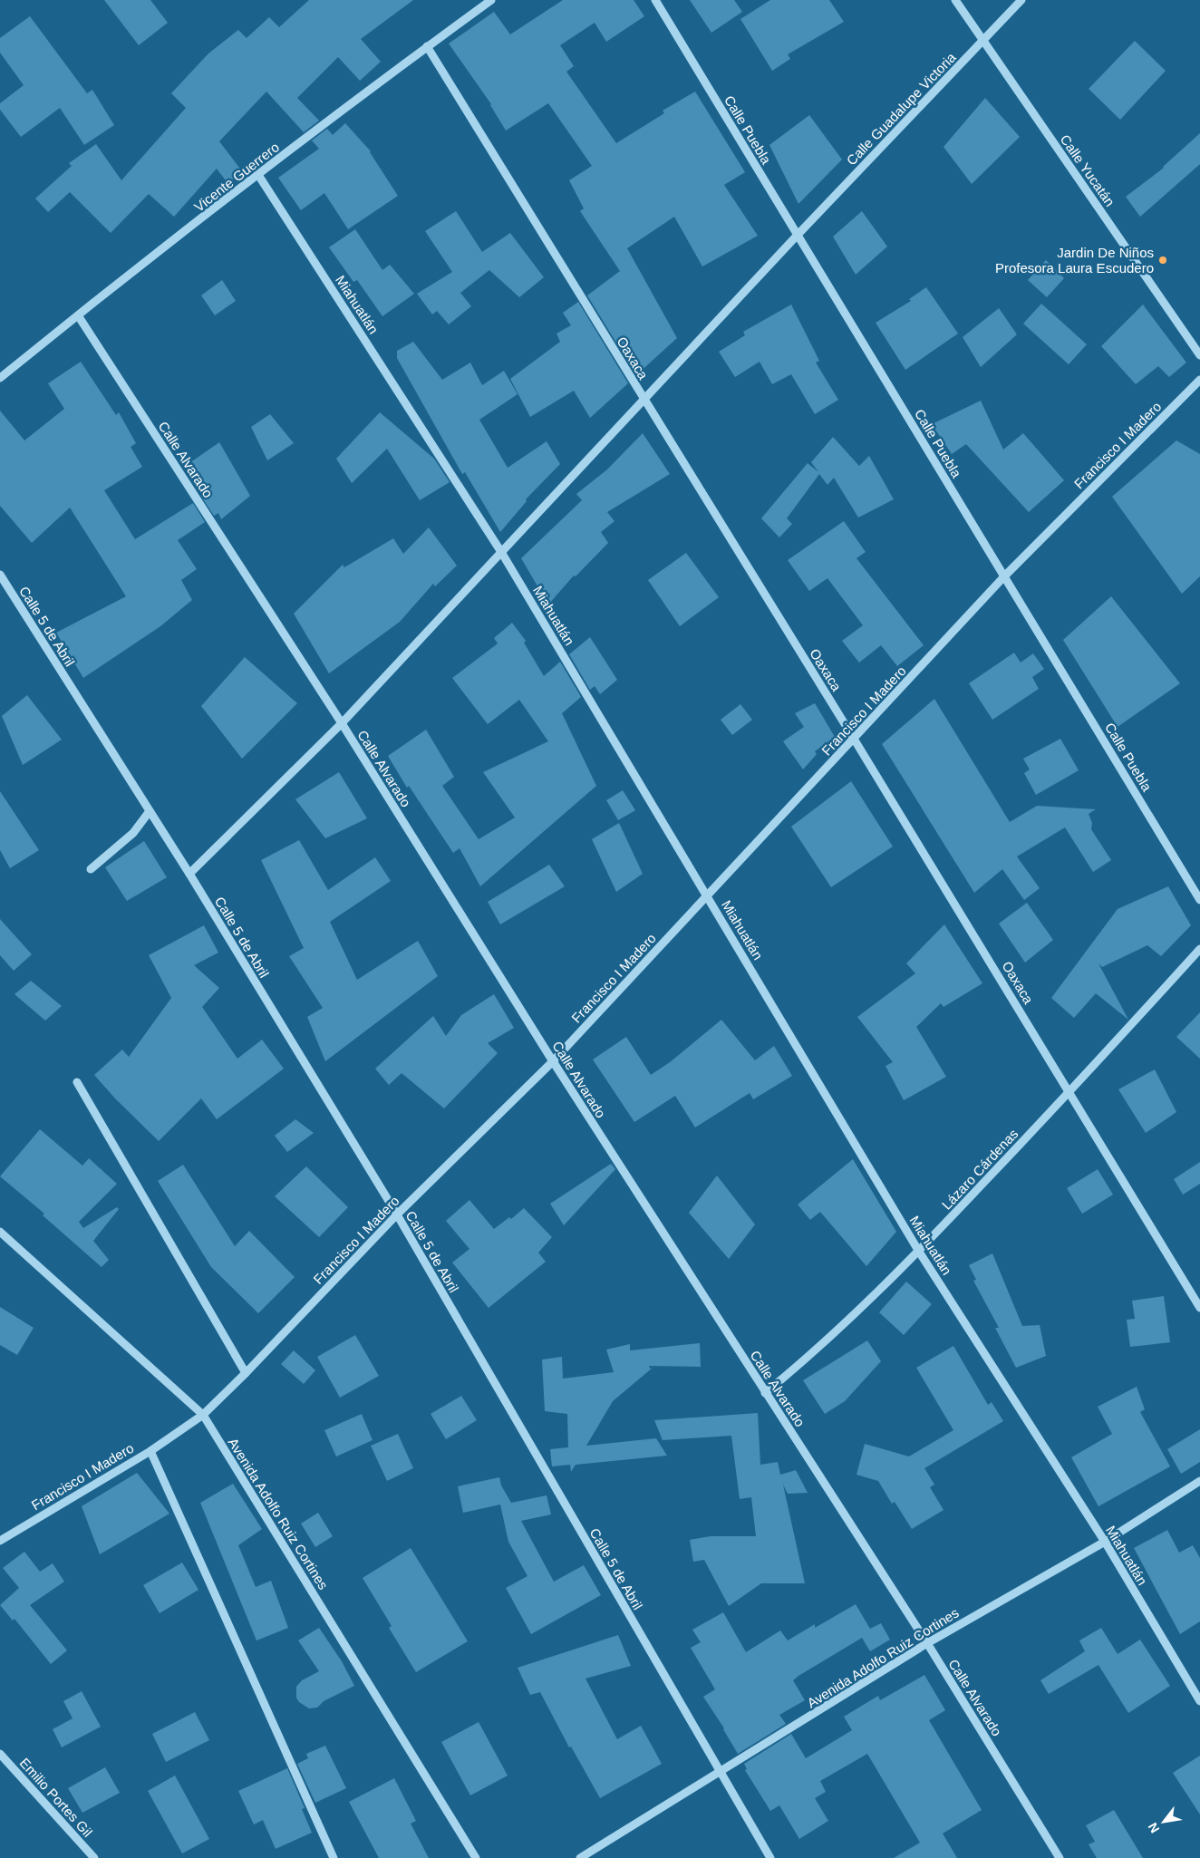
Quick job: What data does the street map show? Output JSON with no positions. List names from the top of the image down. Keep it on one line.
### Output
{"streets":{"street":["Calle Guadalupe Victoria","Calle Puebla","Calle Yucatán","Vicente Guerrero","Miahuatlán","Oaxaca","Francisco I Madero","Calle Alvarado","Calle 5 de Abril","Lázaro Cárdenas","Avenida Adolfo Ruiz Cortines","Emilio Portes Gil"]},"crossings":[["Calle Guadalupe Victoria","Calle Puebla"],["Calle Guadalupe Victoria","Calle Yucatán"],["Calle Guadalupe Victoria","Miahuatlán"],["Calle Guadalupe Victoria","Oaxaca"],["Calle Guadalupe Victoria","Calle Alvarado"],["Calle Guadalupe Victoria","Calle 5 de Abril"],["Calle Puebla","Francisco I Madero"],["Vicente Guerrero","Miahuatlán"],["Vicente Guerrero","Oaxaca"],["Vicente Guerrero","Calle Alvarado"],["Miahuatlán","Francisco I Madero"],["Miahuatlán","Lázaro Cárdenas"],["Miahuatlán","Avenida Adolfo Ruiz Cortines"],["Oaxaca","Francisco I Madero"],["Oaxaca","Lázaro Cárdenas"],["Francisco I Madero","Calle Alvarado"],["Francisco I Madero","Calle 5 de Abril"],["Francisco I Madero","Avenida Adolfo Ruiz Cortines"],["Calle Alvarado","Lázaro Cárdenas"],["Calle Alvarado","Avenida Adolfo Ruiz Cortines"],["Calle 5 de Abril","Avenida Adolfo Ruiz Cortines"]],"places":["Jardin De Niños Profesora Laura Escudero"],"north":"bottom left"}
